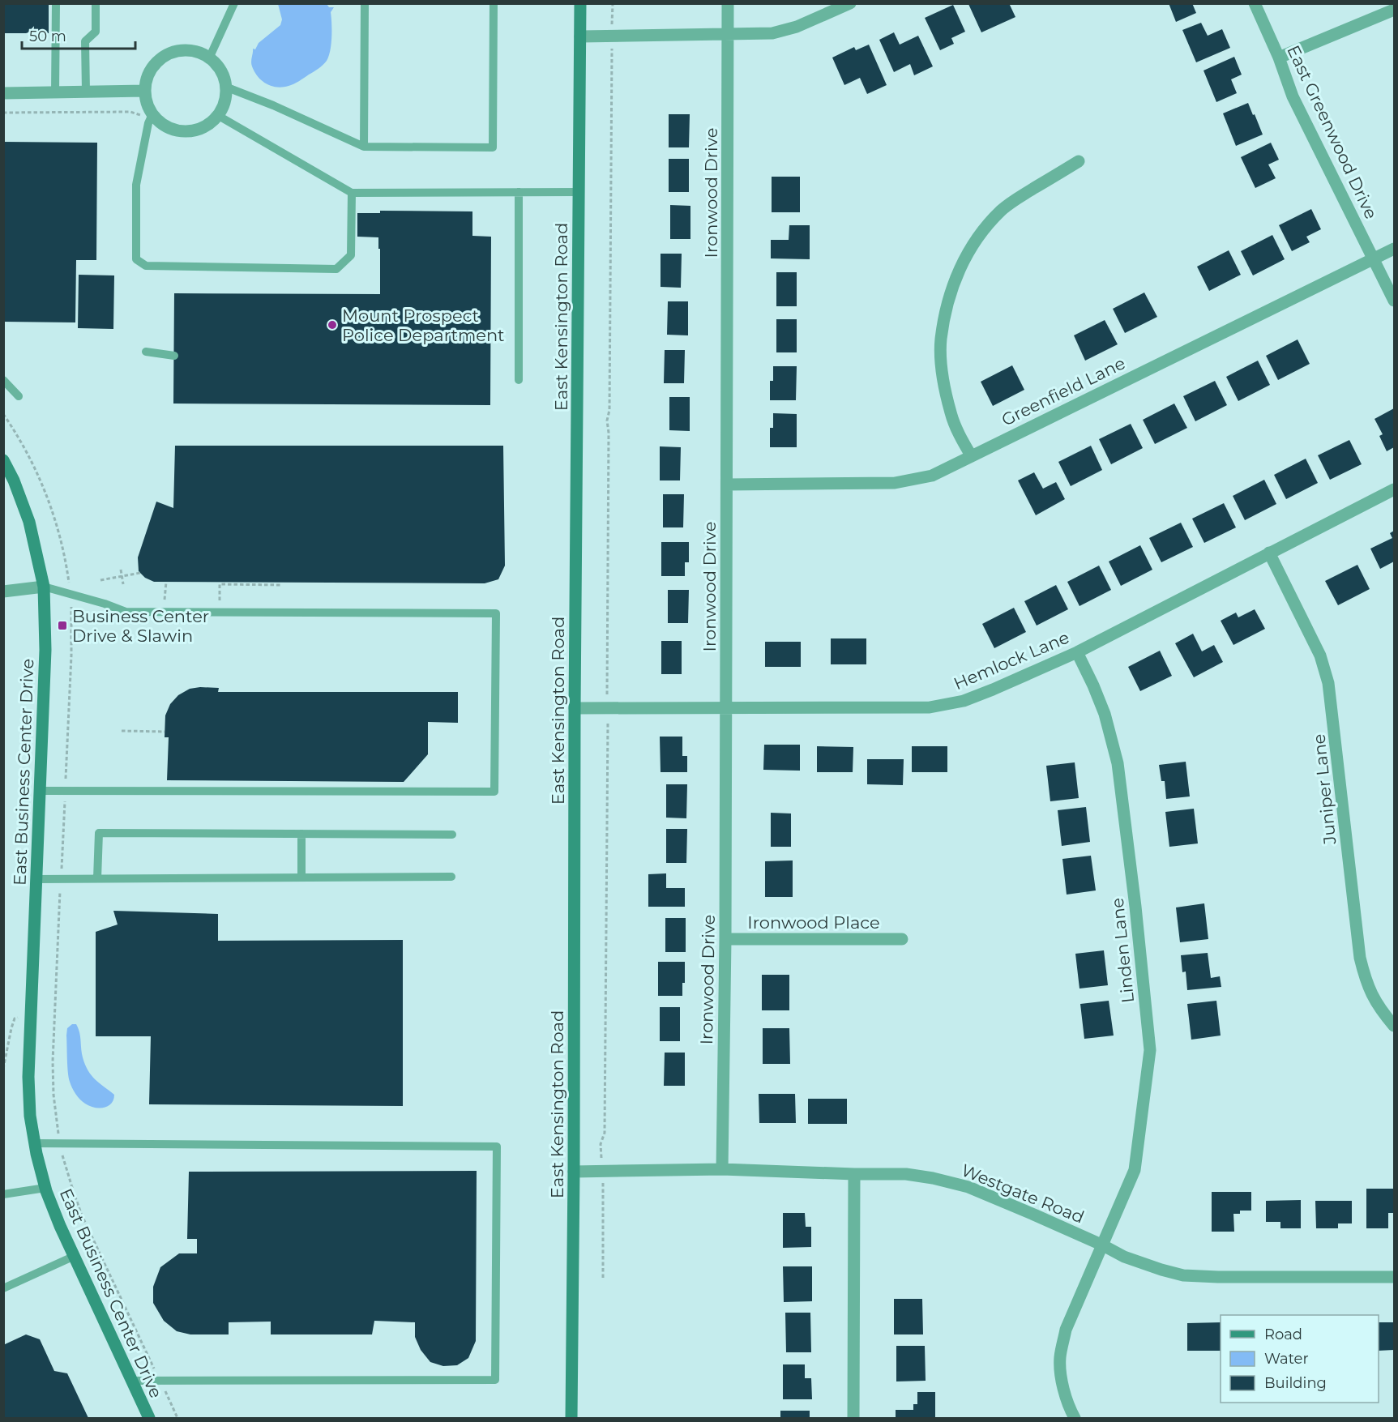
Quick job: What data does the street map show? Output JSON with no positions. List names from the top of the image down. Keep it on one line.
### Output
{"streets":{"main road":["East Kensington Road","East Business Center Drive"],"street":["East Greenwood Drive","Ironwood Drive","Greenfield Lane","Hemlock Lane","Juniper Lane","Ironwood Place","Linden Lane","Westgate Road"]},"crossings":[["East Greenwood Drive","Greenfield Lane"],["Ironwood Drive","Greenfield Lane"],["Ironwood Drive","Hemlock Lane"],["Ironwood Drive","Ironwood Place"],["Ironwood Drive","Westgate Road"],["East Kensington Road","Hemlock Lane"],["East Kensington Road","Westgate Road"],["Hemlock Lane","Juniper Lane"],["Hemlock Lane","Linden Lane"],["Linden Lane","Westgate Road"]],"places":{"other":["Mount Prospect Police Department"],"transit":["Business Center Drive & Slawin"]},"legend":["Road","Water","Building"],"scale_bar":"50 m"}
